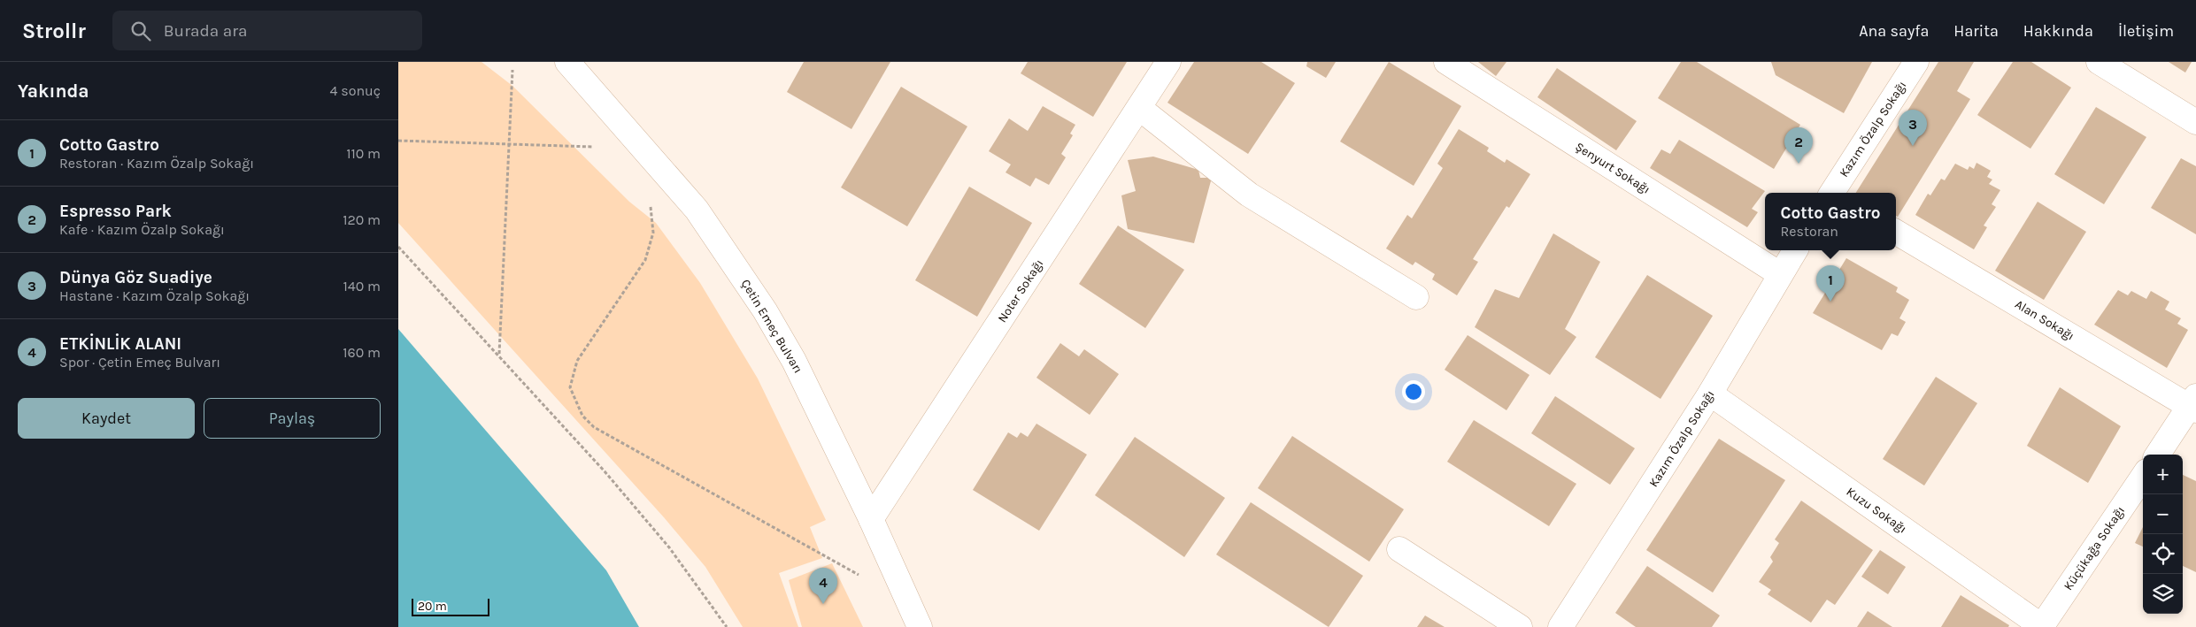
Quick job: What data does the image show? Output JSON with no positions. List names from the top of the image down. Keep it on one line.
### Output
{"streets":{"street":["Kazım Özalp Sokağı","Şenyurt Sokağı","Noter Sokağı","Alan Sokağı","Çetin Emeç Bulvarı","Kuzu Sokağı","Küçükağa Sokağı"]},"crossings":[["Kazım Özalp Sokağı","Şenyurt Sokağı"],["Kazım Özalp Sokağı","Kuzu Sokağı"],["Noter Sokağı","Çetin Emeç Bulvarı"],["Kuzu Sokağı","Küçükağa Sokağı"]],"scale_bar":"20 m","page":{"header":"Strollr","search":"Burada ara","nav":["Ana sayfa","Harita","Hakkında","İletişim"],"heading":["Yakında","4 sonuç"],"pins":["3","2","1","4"],"list":[{"mark":"1","name":"Cotto Gastro","note":"Restoran · Kazım Özalp Sokağı","value":"110 m"},{"mark":"2","name":"Espresso Park","note":"Kafe · Kazım Özalp Sokağı","value":"120 m"},{"mark":"3","name":"Dünya Göz Suadiye","note":"Hastane · Kazım Özalp Sokağı","value":"140 m"},{"mark":"4","name":"ETKİNLİK ALANI","note":"Spor · Çetin Emeç Bulvarı","value":"160 m"}],"popup":["Cotto Gastro","Restoran"],"buttons":["Kaydet","Paylaş"],"map_buttons":["+","−"],"scale":"20 m"}}
